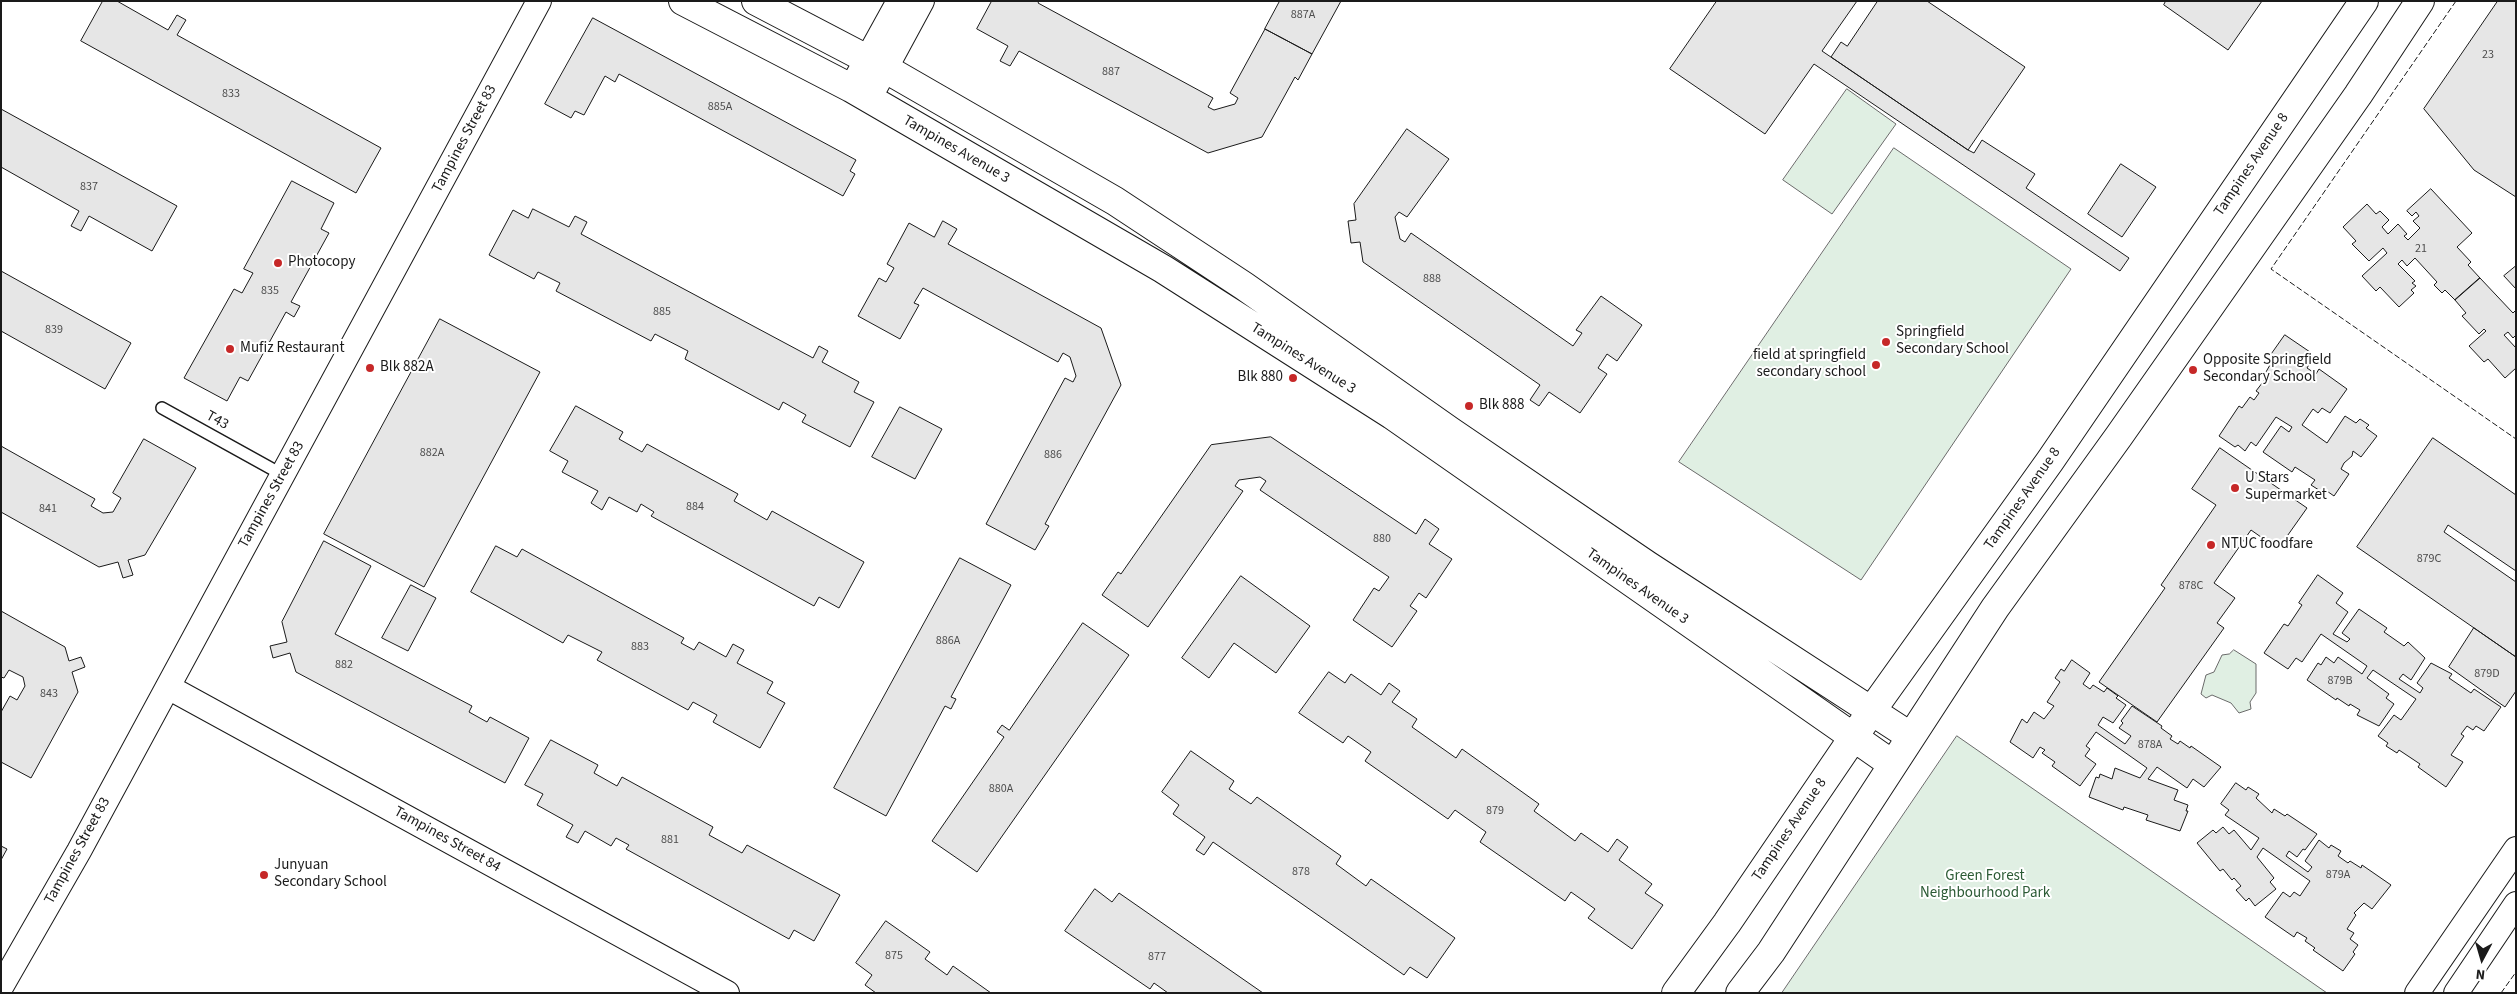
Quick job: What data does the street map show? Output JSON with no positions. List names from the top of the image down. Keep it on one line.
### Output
{"streets":{"street":["Tampines Street 83","Tampines Avenue 3","Tampines Avenue 8","Tampines Street 84"],"lane":["T43"]},"crossings":[["Tampines Street 83","T43"],["Tampines Street 83","Tampines Street 84"],["Tampines Avenue 3","Tampines Avenue 8"]],"parks":["Green Forest Neighbourhood Park"],"places":["Photocopy","Springfield Secondary School","Mufiz Restaurant","field at springfield secondary school","Blk 882A","Opposite Springfield Secondary School","Blk 880","Blk 888","U Stars Supermarket","NTUC foodfare","Junyuan Secondary School"],"house_numbers":["887A","23","887","833","885A","837","21","888","835","885","839","882A","886","884","841","880","879C","878C","886A","883","882","879D","879B","843","878A","880A","879","881","878","879A","875","877"],"north":"bottom"}
